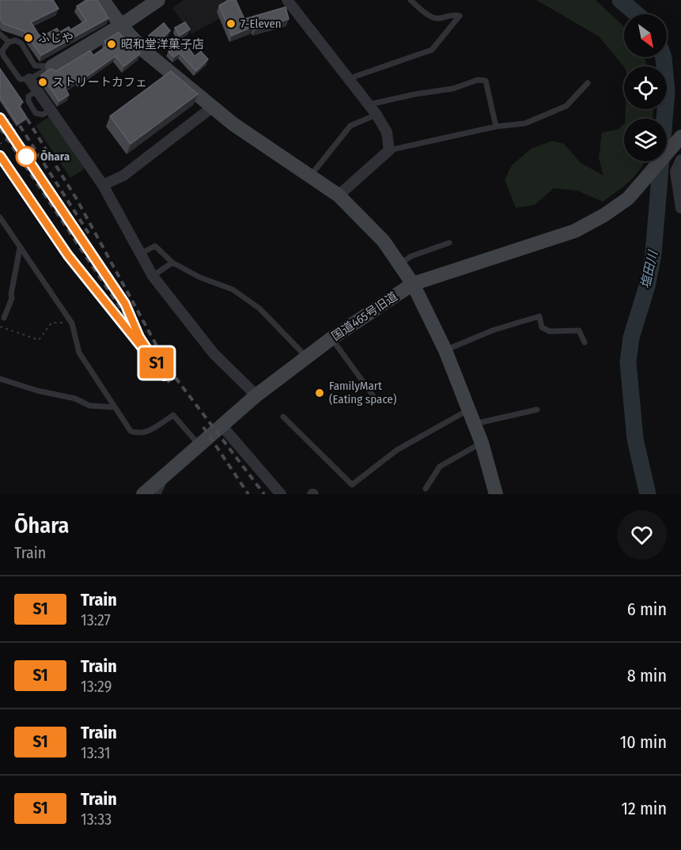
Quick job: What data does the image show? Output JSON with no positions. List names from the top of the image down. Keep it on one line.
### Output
{"streets":{"street":["国道465号旧道"]},"water":["塩田川"],"places":["7-Eleven","ふじや","昭和堂洋菓子店","ストリートカフェ","Ōhara","FamilyMart (Eating space)"],"north":"bottom right","page":{"on_map":"S1","heading":["Ōhara","Train"],"list":[{"mark":"S1","name":"Train","note":"13:27","value":"6 min"},{"mark":"S1","name":"Train","note":"13:29","value":"8 min"},{"mark":"S1","name":"Train","note":"13:31","value":"10 min"},{"mark":"S1","name":"Train","note":"13:33","value":"12 min"}]}}
